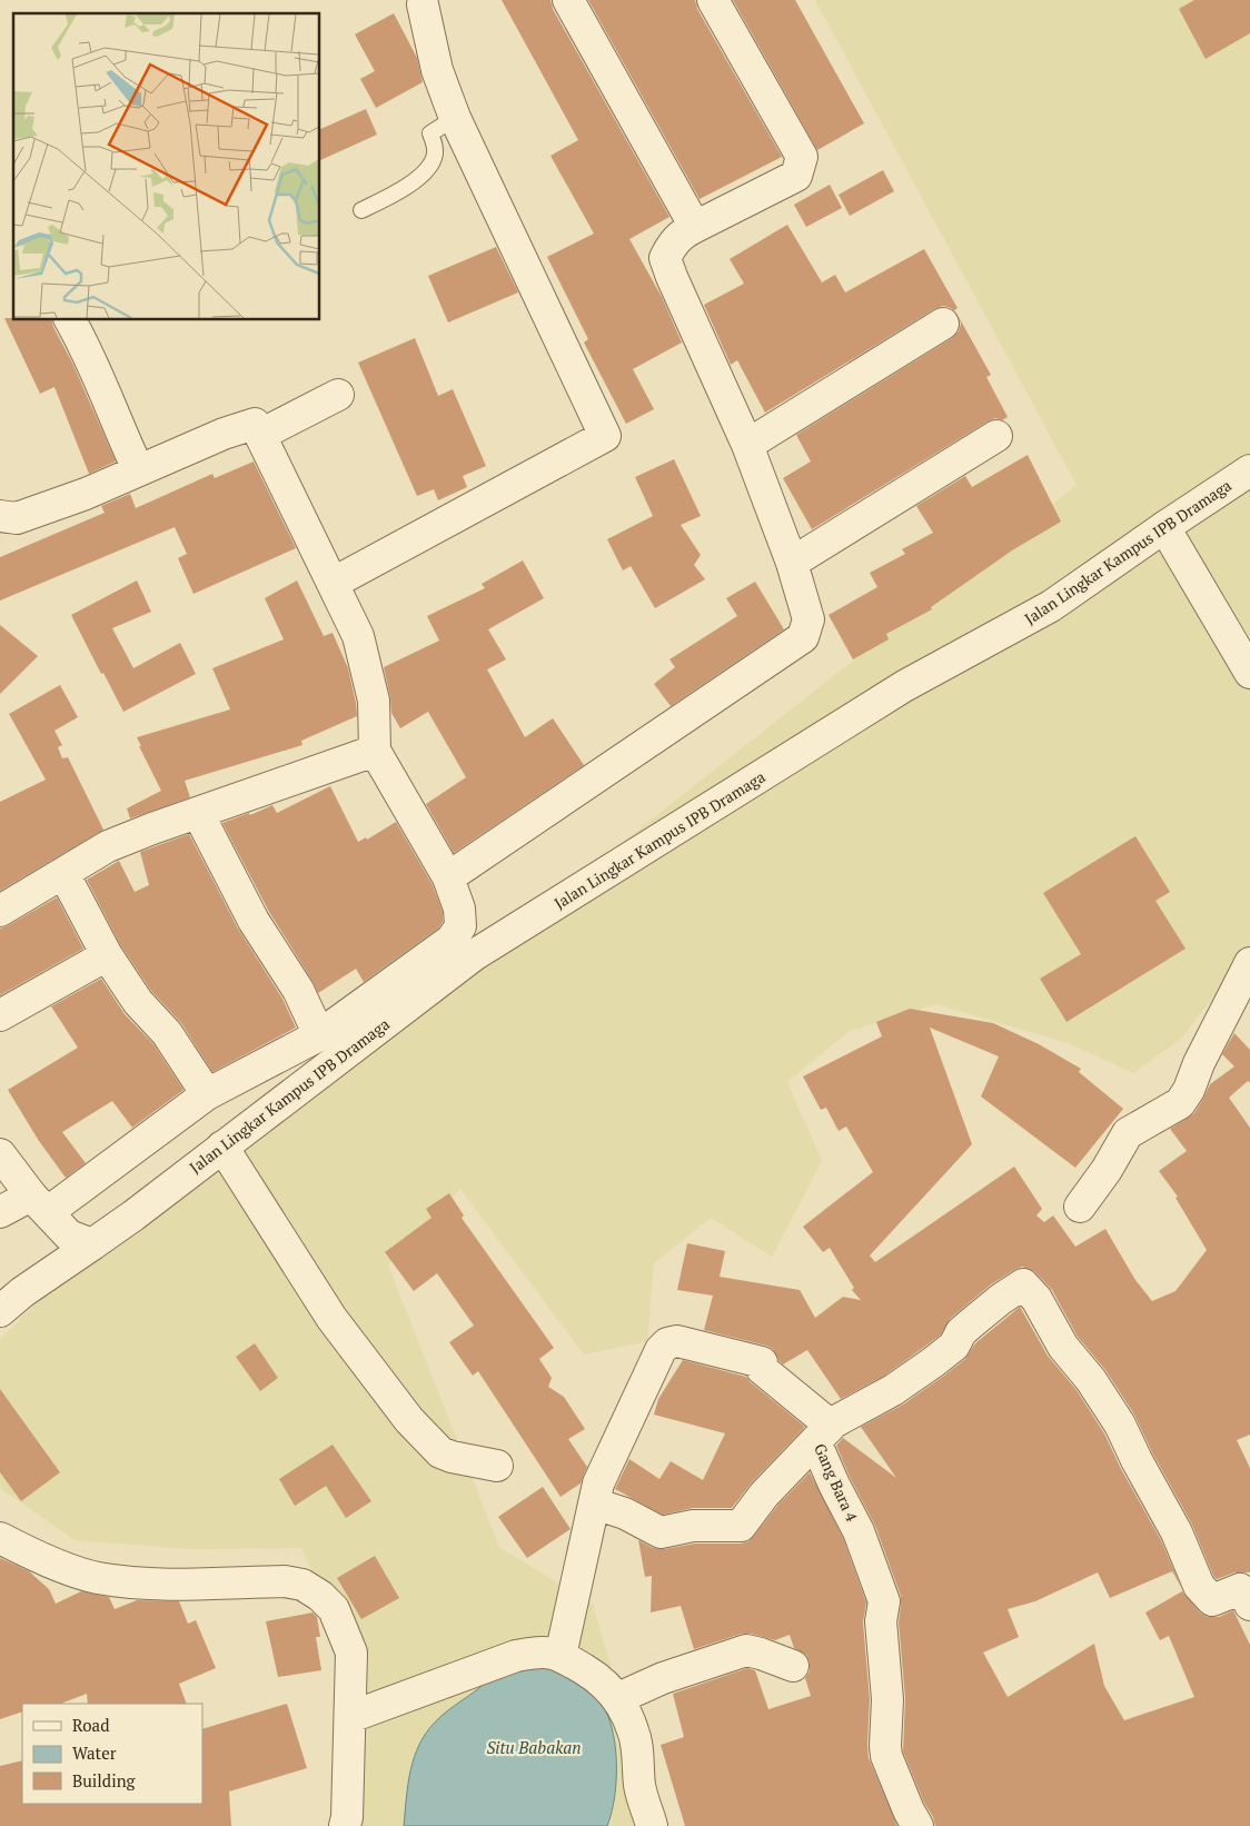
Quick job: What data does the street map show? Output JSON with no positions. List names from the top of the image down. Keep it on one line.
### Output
{"streets":{"street":["Jalan Lingkar Kampus IPB Dramaga","Gang Bara 4"]},"water":["Situ Babakan"],"legend":["Road","Water","Building"]}
